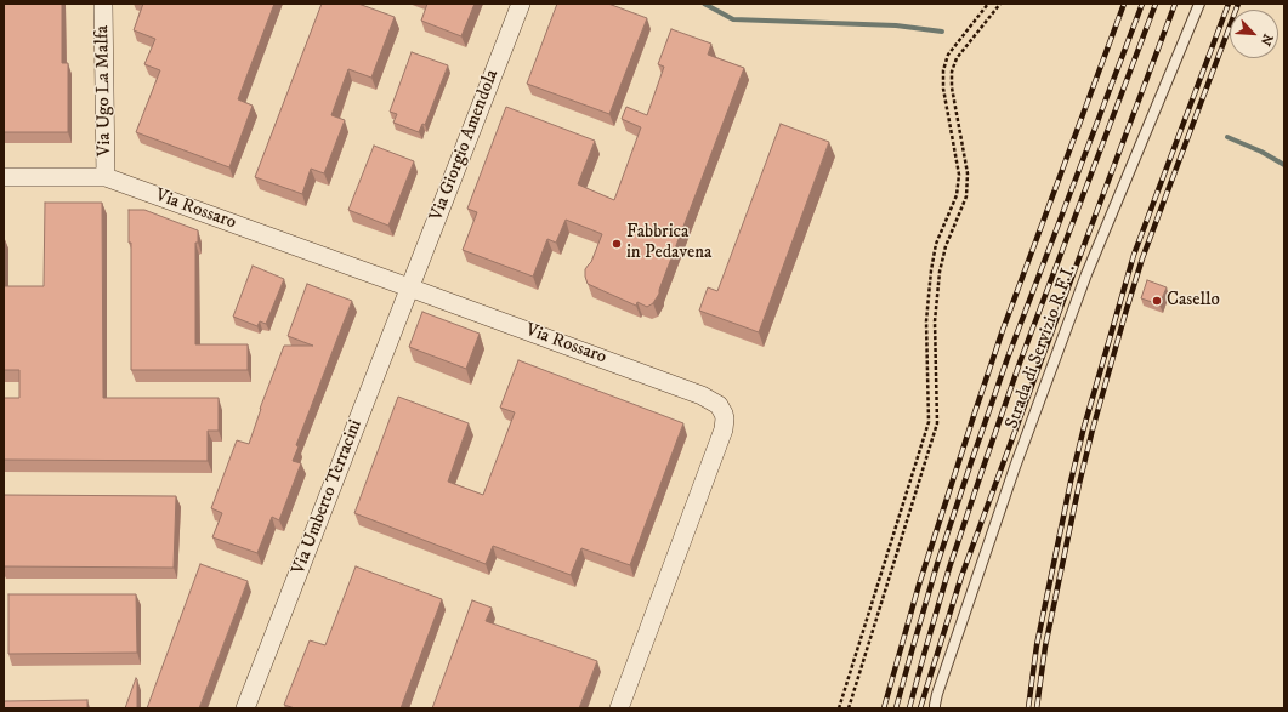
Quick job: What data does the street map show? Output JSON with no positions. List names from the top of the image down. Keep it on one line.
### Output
{"streets":{"street":["Via Ugo La Malfa","Via Giorgio Amendola","Via Rossaro","Via Umberto Terracini"],"lane":["Strada di Servizio R.F.I."]},"crossings":[["Via Ugo La Malfa","Via Rossaro"],["Via Giorgio Amendola","Via Rossaro"],["Via Giorgio Amendola","Via Umberto Terracini"],["Via Rossaro","Via Umberto Terracini"]],"places":["Fabbrica in Pedavena","Casello"],"north":"bottom right"}
